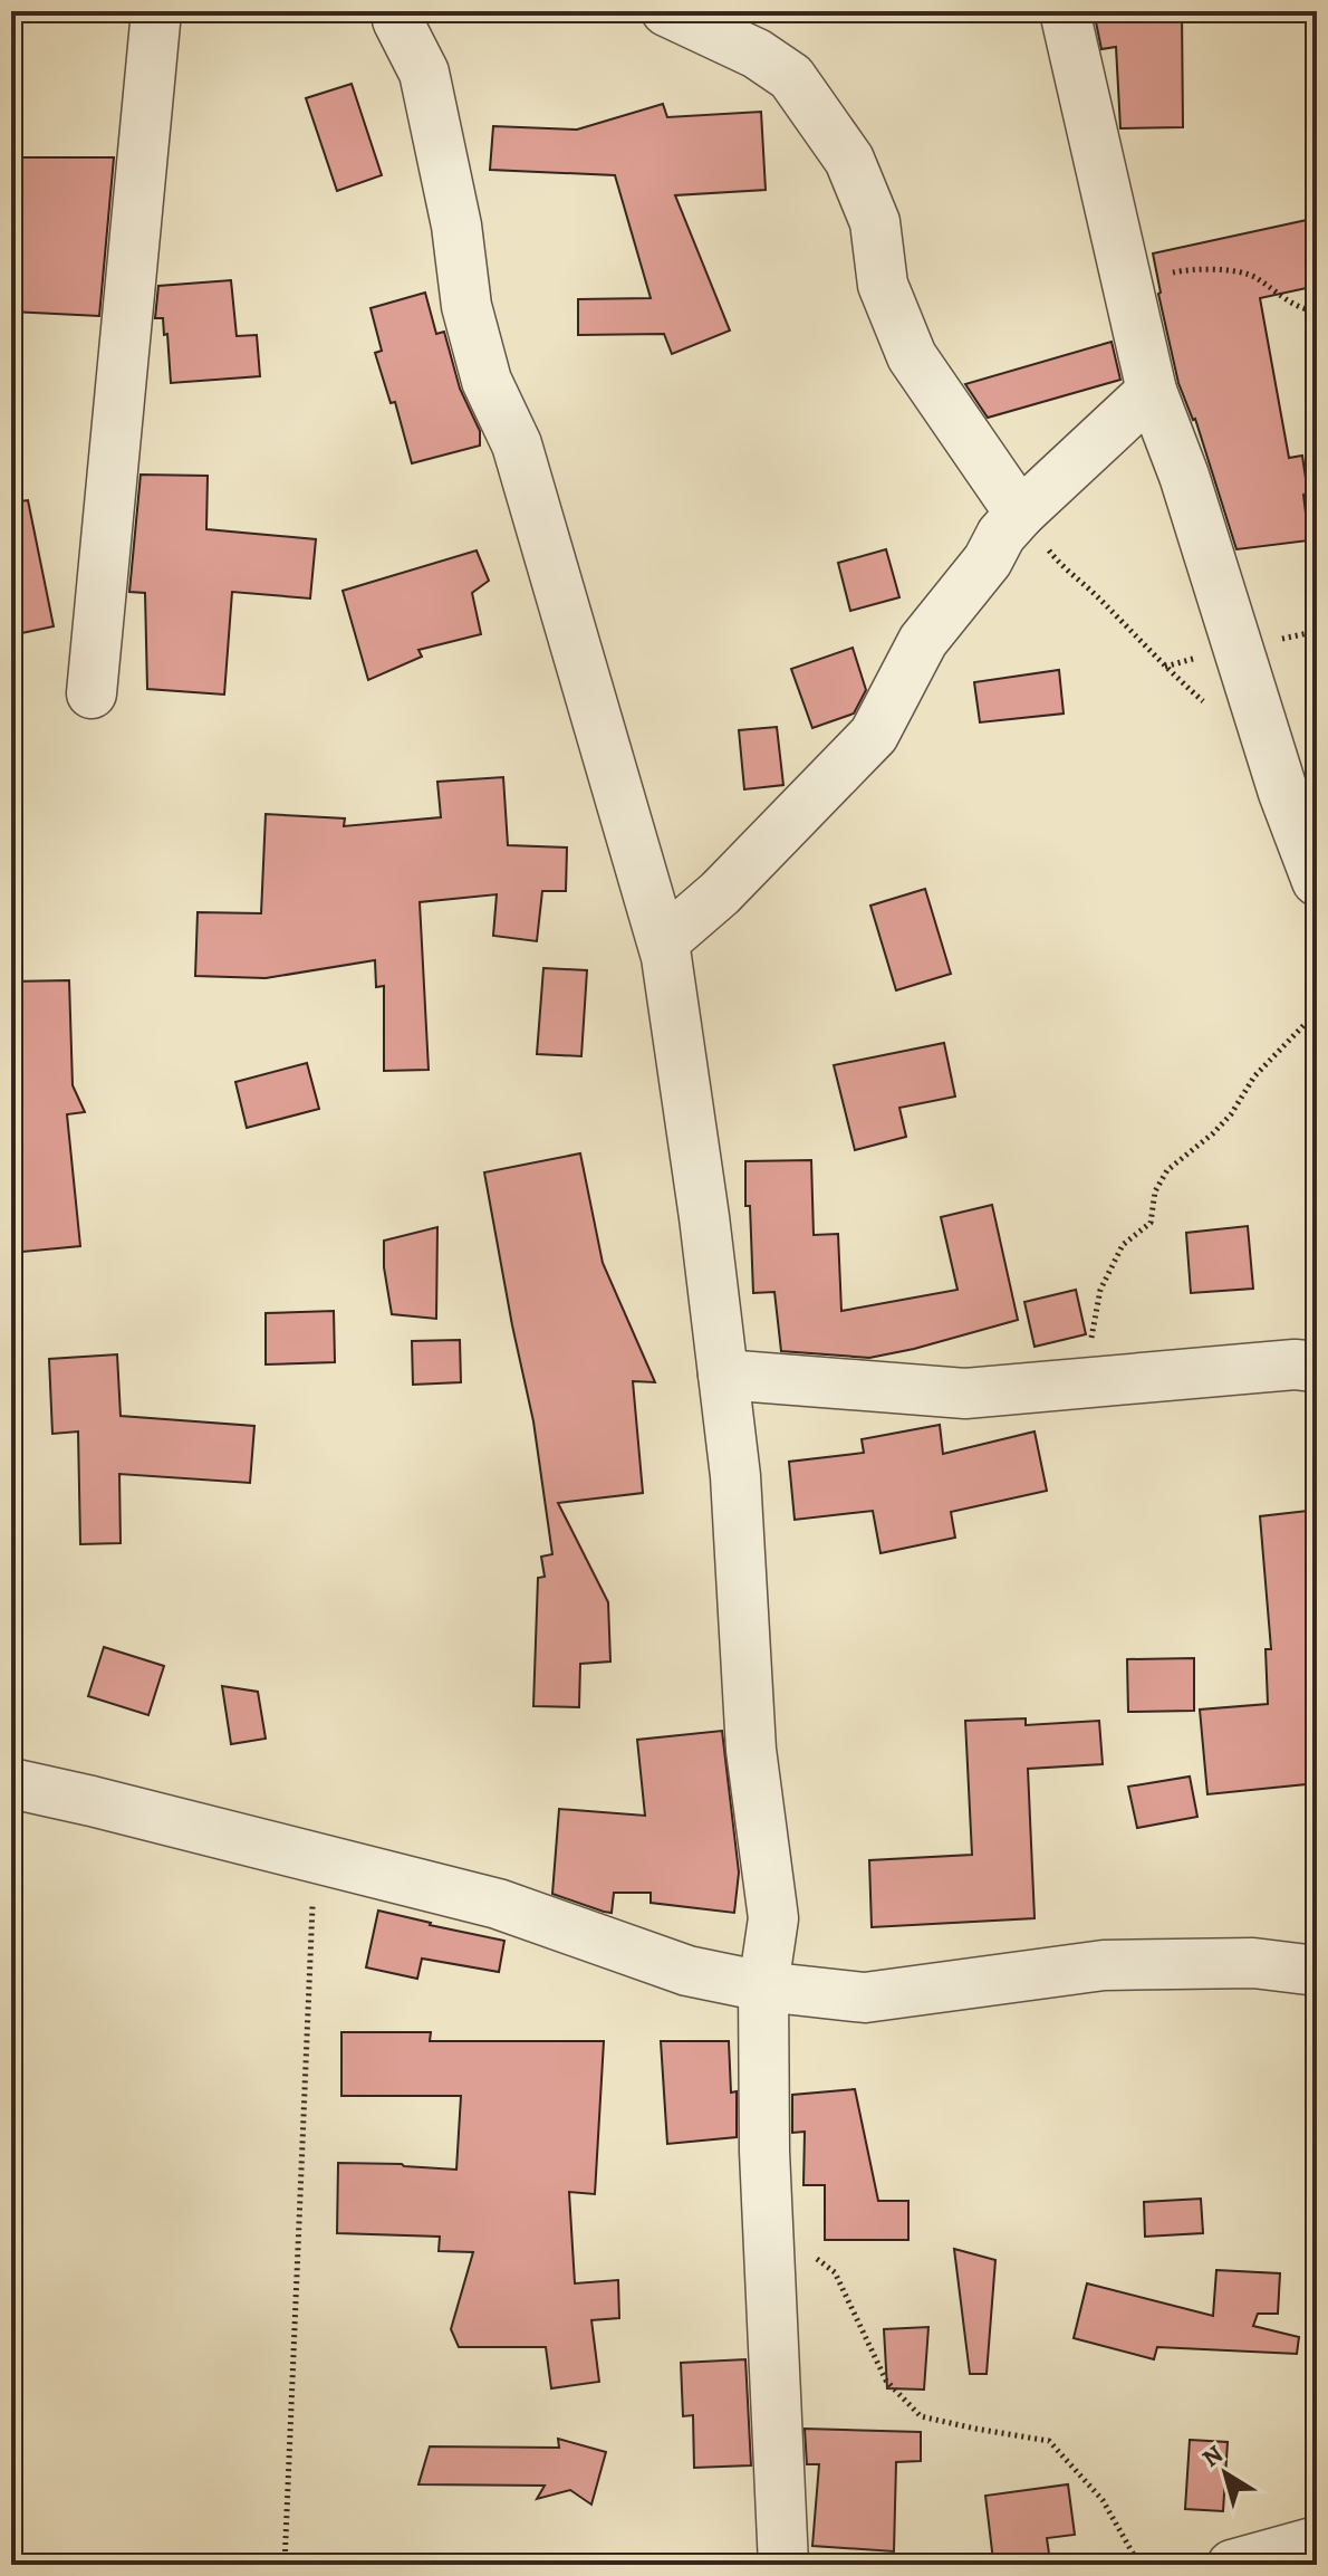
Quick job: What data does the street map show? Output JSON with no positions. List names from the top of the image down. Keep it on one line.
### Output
{"north":"top left"}
